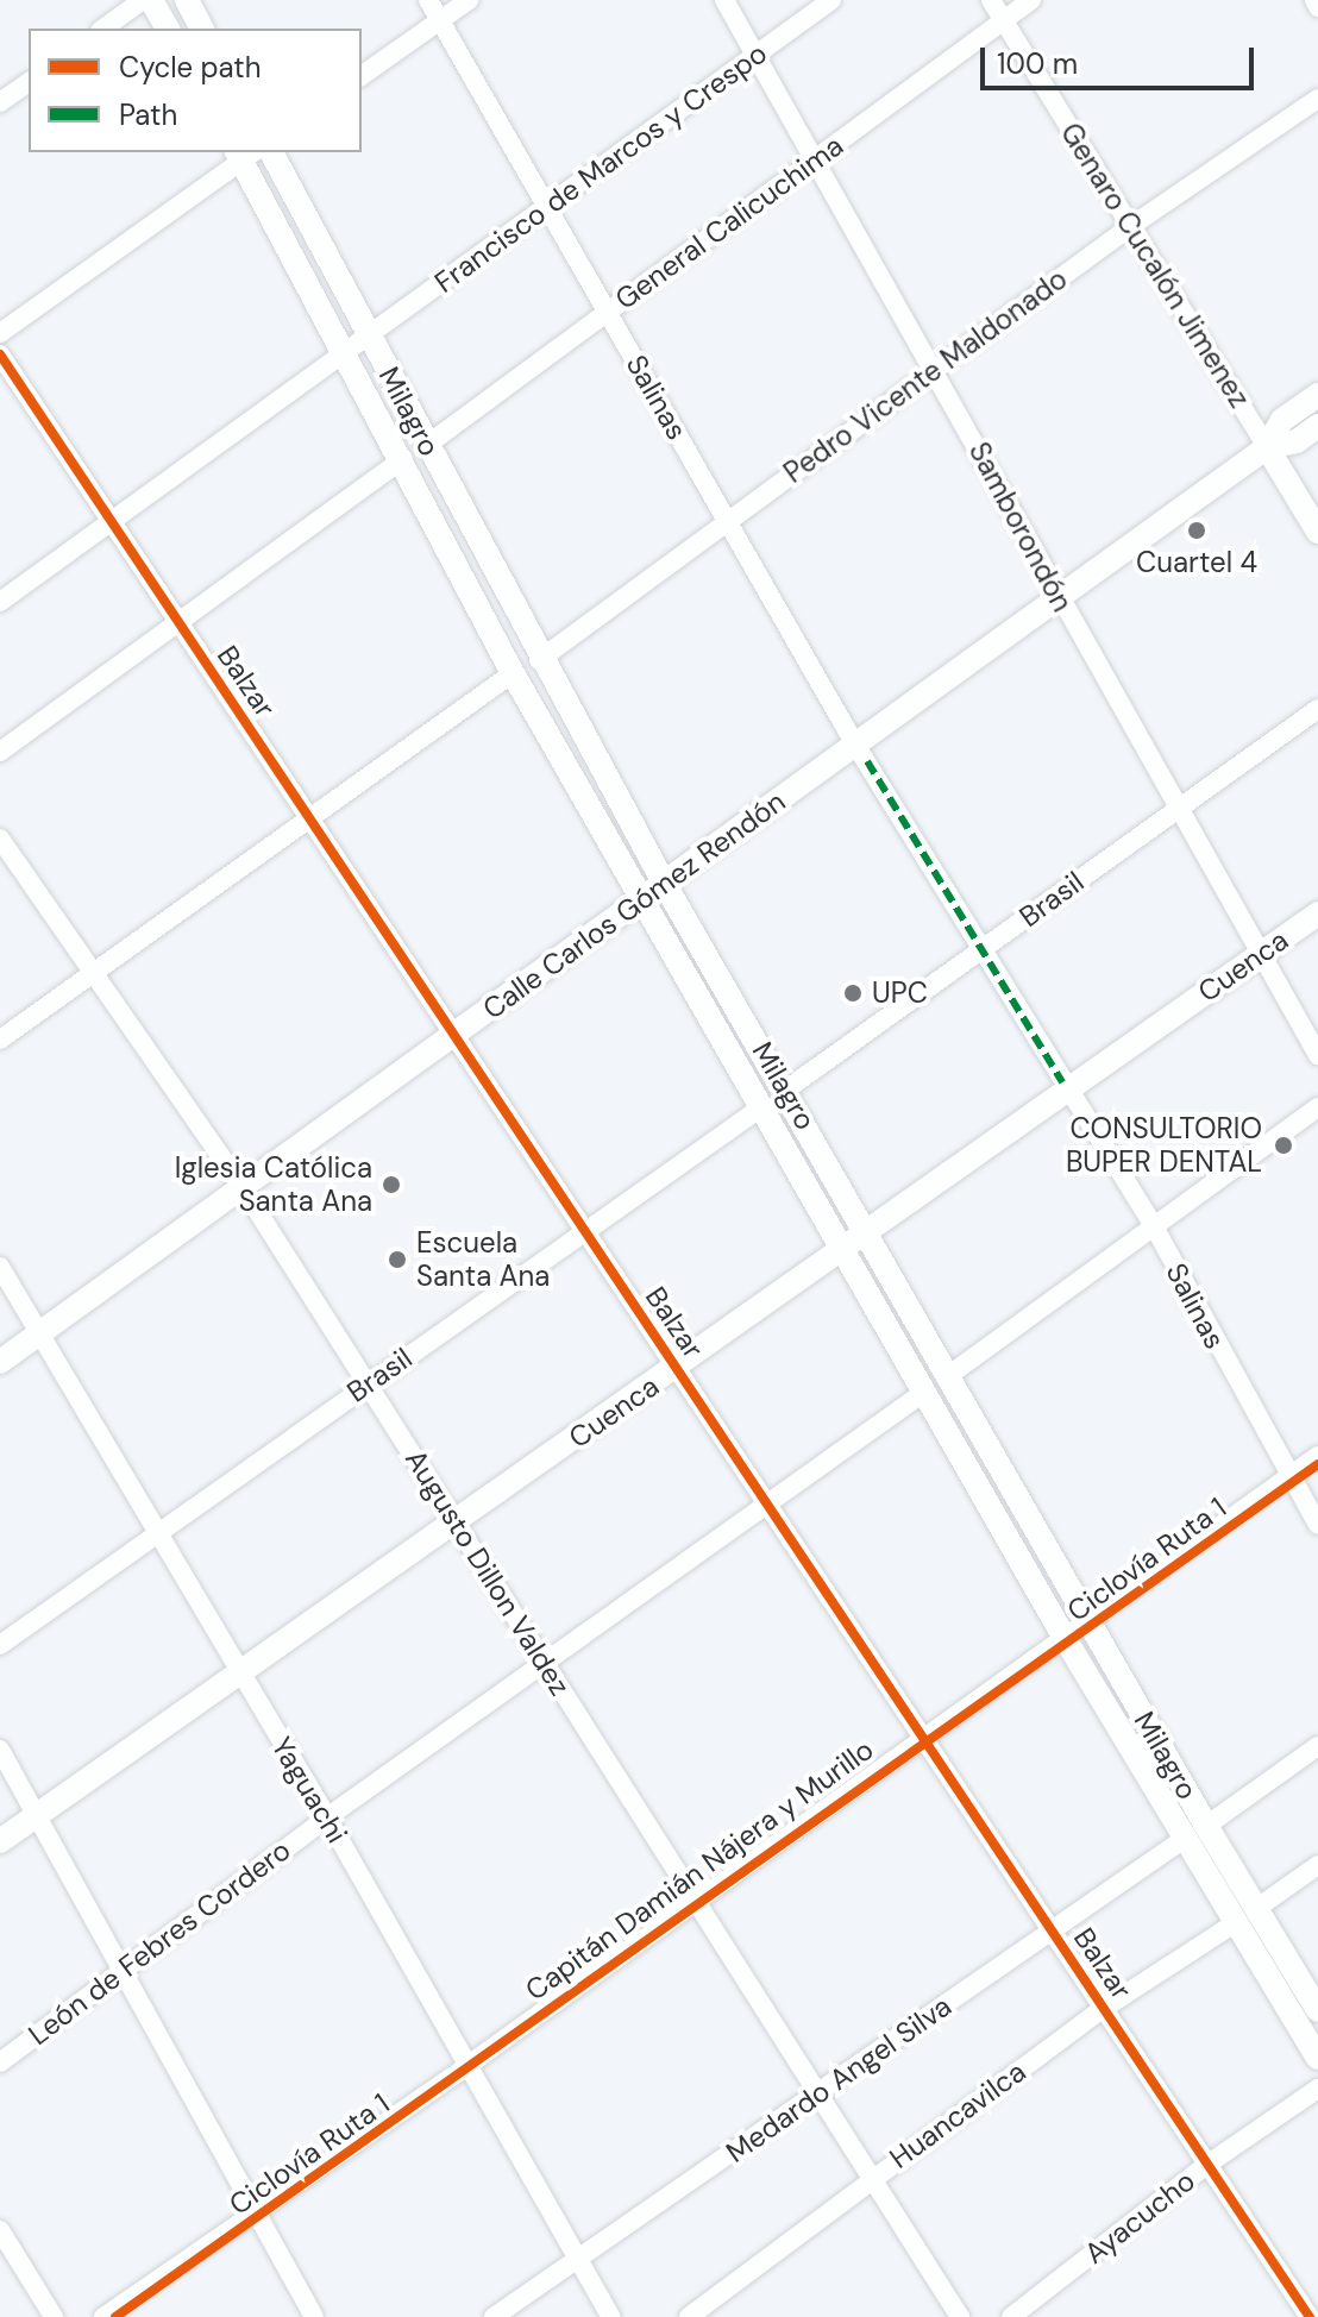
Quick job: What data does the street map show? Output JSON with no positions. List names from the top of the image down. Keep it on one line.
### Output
{"streets":{"main road":["Genaro Cucalón Jimenez","Milagro","Calle Carlos Gómez Rendón","Cuenca"],"street":["Francisco de Marcos y Crespo","General Calicuchima","Pedro Vicente Maldonado","Salinas","Samborondón","Balzar","Brasil","Augusto Dillon Valdez","Yaguachi","Capitán Damián Nájera y Murillo","León de Febres Cordero","Medardo Angel Silva","Huancavilca","Ayacucho"],"cycle path":["Ciclovía Ruta 1"]},"crossings":[["Francisco de Marcos y Crespo","Salinas"],["Francisco de Marcos y Crespo","Milagro"],["Francisco de Marcos y Crespo","Samborondón"],["General Calicuchima","Genaro Cucalón Jimenez"],["General Calicuchima","Salinas"],["General Calicuchima","Milagro"],["General Calicuchima","Samborondón"],["Genaro Cucalón Jimenez","Pedro Vicente Maldonado"],["Genaro Cucalón Jimenez","Calle Carlos Gómez Rendón"],["Pedro Vicente Maldonado","Salinas"],["Pedro Vicente Maldonado","Milagro"],["Pedro Vicente Maldonado","Samborondón"],["Salinas","Brasil"],["Salinas","Calle Carlos Gómez Rendón"],["Salinas","Cuenca"],["Salinas","Capitán Damián Nájera y Murillo"],["Milagro","Brasil"],["Milagro","Calle Carlos Gómez Rendón"],["Milagro","Cuenca"],["Milagro","Capitán Damián Nájera y Murillo"],["Milagro","León de Febres Cordero"],["Milagro","Medardo Angel Silva"],["Milagro","Huancavilca"],["Samborondón","Brasil"],["Samborondón","Calle Carlos Gómez Rendón"],["Samborondón","Cuenca"],["Balzar","Brasil"],["Balzar","Calle Carlos Gómez Rendón"],["Balzar","Cuenca"],["Balzar","Capitán Damián Nájera y Murillo"],["Balzar","León de Febres Cordero"],["Balzar","Medardo Angel Silva"],["Balzar","Huancavilca"],["Balzar","Ayacucho"],["Brasil","Augusto Dillon Valdez"],["Brasil","Yaguachi"],["Calle Carlos Gómez Rendón","Augusto Dillon Valdez"],["Calle Carlos Gómez Rendón","Yaguachi"],["Cuenca","Augusto Dillon Valdez"],["Cuenca","Yaguachi"],["Augusto Dillon Valdez","Capitán Damián Nájera y Murillo"],["Augusto Dillon Valdez","León de Febres Cordero"],["Augusto Dillon Valdez","Medardo Angel Silva"],["Augusto Dillon Valdez","Huancavilca"],["Yaguachi","Capitán Damián Nájera y Murillo"],["Yaguachi","León de Febres Cordero"],["Yaguachi","Medardo Angel Silva"]],"places":["Cuartel 4","UPC","CONSULTORIO BUPER DENTAL","Iglesia Católica Santa Ana","Escuela Santa Ana"],"legend":["Cycle path","Path"],"scale_bar":"100 m"}
